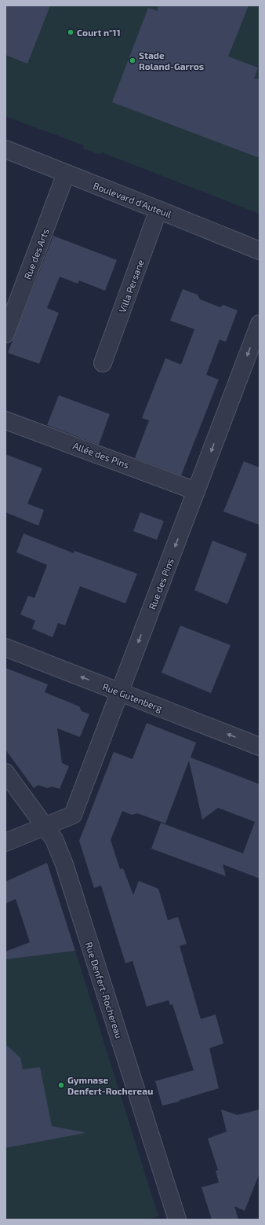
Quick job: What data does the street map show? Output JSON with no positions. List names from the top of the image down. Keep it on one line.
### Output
{"streets":{"street":["Boulevard d'Auteuil","Rue des Arts","Villa Persane","Allée des Pins","Rue des Pins","Rue Gutenberg","Rue Denfert-Rochereau"]},"crossings":[["Boulevard d'Auteuil","Rue des Arts"],["Boulevard d'Auteuil","Villa Persane"],["Allée des Pins","Rue des Pins"],["Rue des Pins","Rue Gutenberg"],["Rue des Pins","Rue Denfert-Rochereau"]],"one_way":["Rue des Pins","Rue Gutenberg"],"places":["Court n°11","Stade Roland-Garros","Gymnase Denfert-Rochereau"]}
